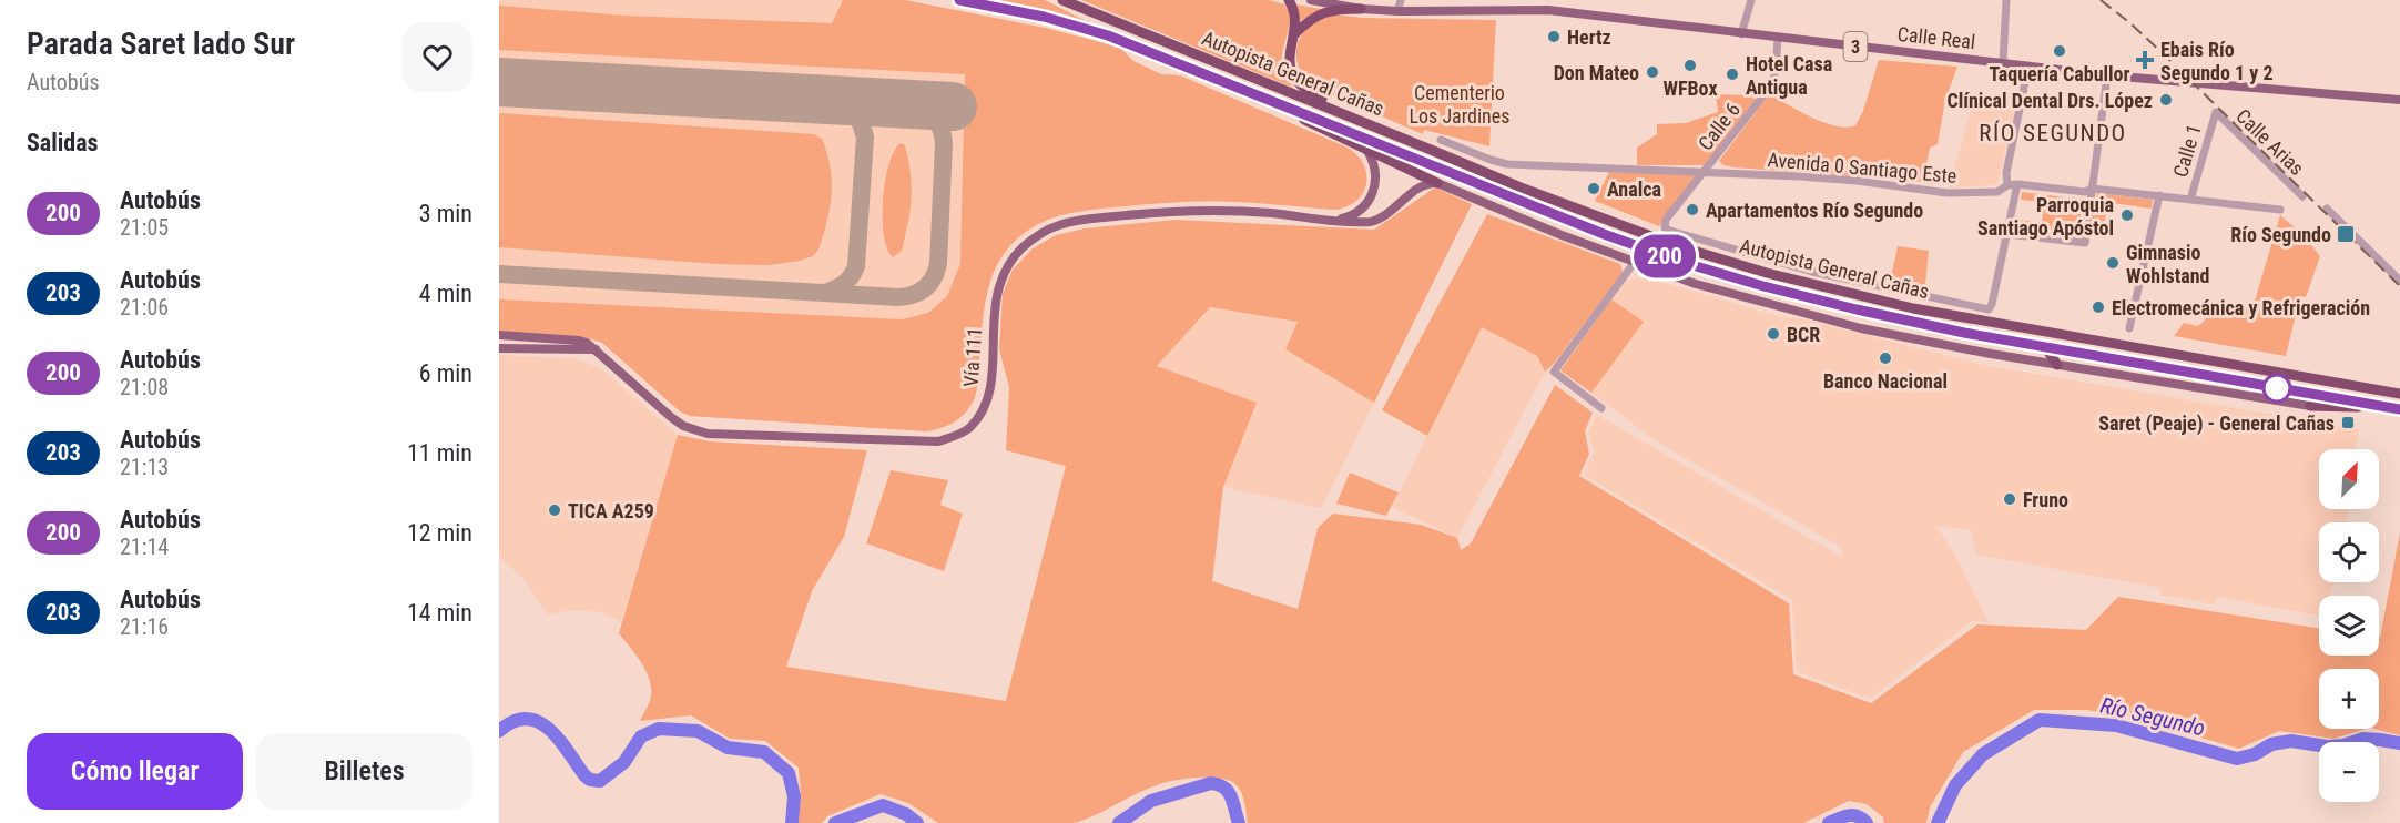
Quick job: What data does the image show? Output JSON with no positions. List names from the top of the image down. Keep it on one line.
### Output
{"streets":{"highway":["Autopista General Cañas"],"main road":["Calle Real","3","Vía 111"],"street":["Calle 6","Calle Arias","Calle 1","Avenida 0 Santiago Este"]},"crossings":[["Calle Real","Calle 6"],["Calle 6","Avenida 0 Santiago Este"],["Calle Arias","Calle 1"],["Calle 1","Avenida 0 Santiago Este"]],"districts":["RÍO SEGUNDO"],"water":["Río Segundo"],"parks":["Cementerio Los Jardines"],"places":{"other":["Hertz","Taquería Cabullor","WFBox","Don Mateo","Hotel Casa Antigua","Clínical Dental Drs. López","Analca","Apartamentos Río Segundo","Parroquia Santiago Apóstol","Gimnasio Wohlstand","Electromecánica y Refrigeración","BCR","Banco Nacional","Fruno","TICA A259"],"health":["Ebais Río Segundo 1 y 2"],"transit":["Río Segundo","Saret (Peaje) - General Cañas"]},"lines":["bus line 200"],"north":"top right","page":{"heading":[["Parada Saret lado Sur","Autobús"],"Salidas"],"on_map":"200","list":[{"mark":"200","name":"Autobús","note":"21:05","value":"3 min"},{"mark":"203","name":"Autobús","note":"21:06","value":"4 min"},{"mark":"200","name":"Autobús","note":"21:08","value":"6 min"},{"mark":"203","name":"Autobús","note":"21:13","value":"11 min"},{"mark":"200","name":"Autobús","note":"21:14","value":"12 min"},{"mark":"203","name":"Autobús","note":"21:16","value":"14 min"}],"map_buttons":["+","−"],"buttons":["Cómo llegar","Billetes"]}}
